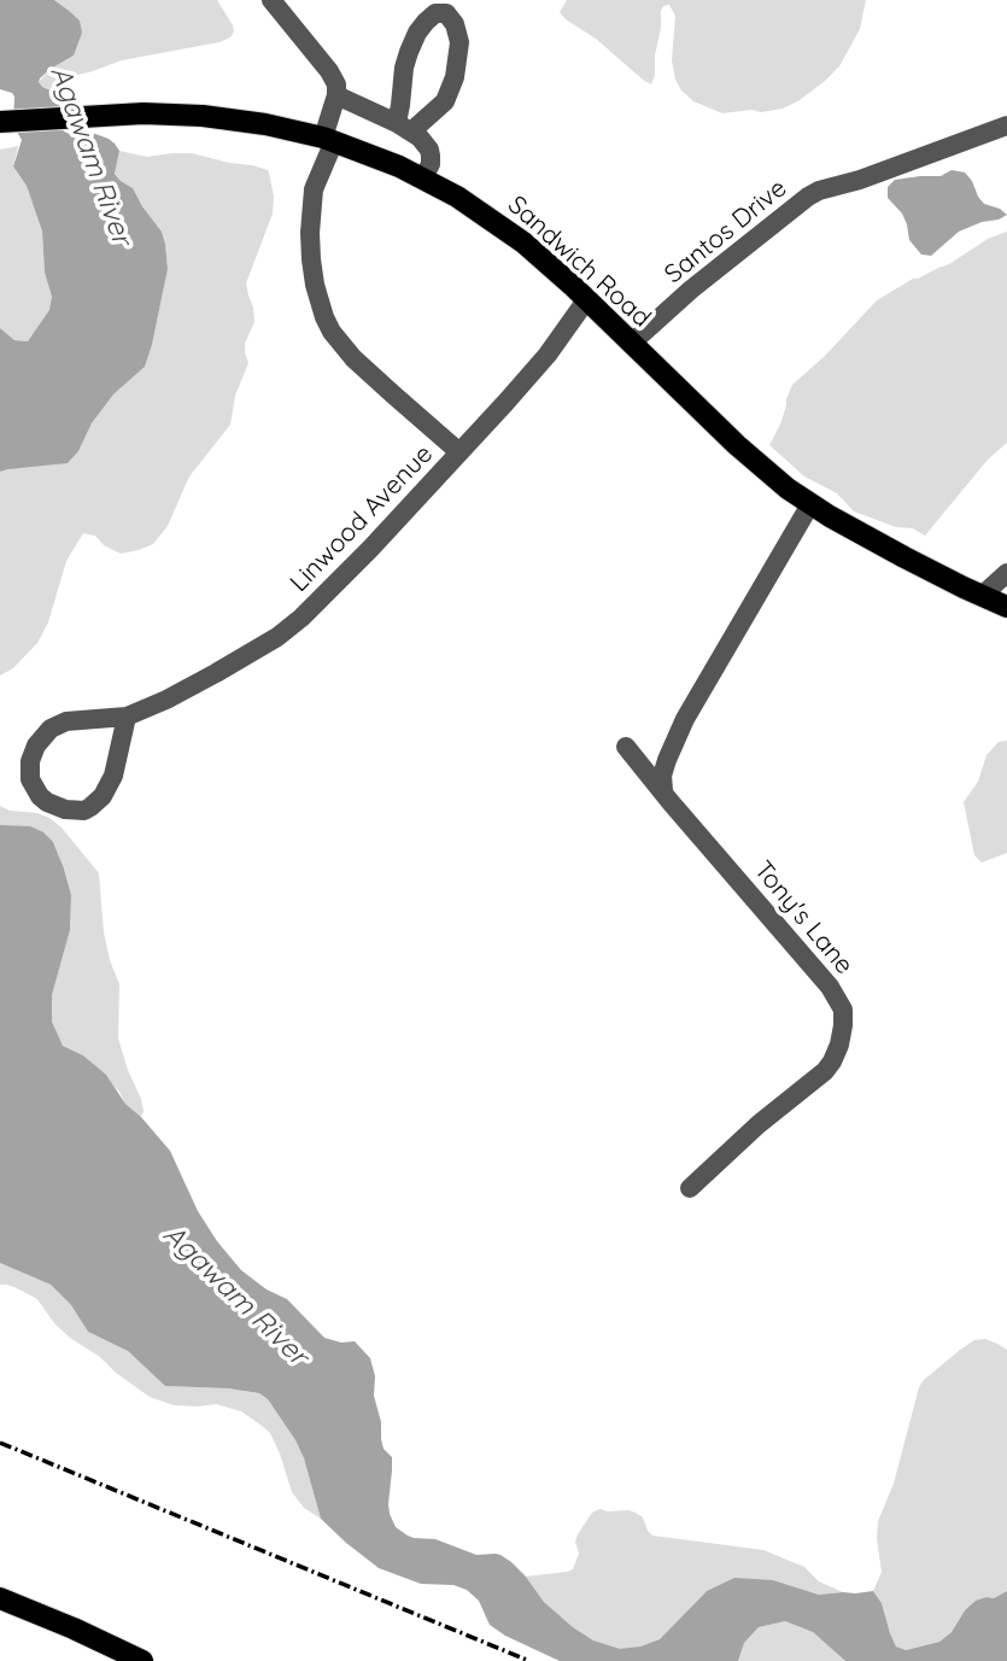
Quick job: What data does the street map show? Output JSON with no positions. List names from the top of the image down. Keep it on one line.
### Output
{"streets":{"main road":["Sandwich Road"],"street":["Santos Drive","Linwood Avenue","Tony's Lane"]},"crossings":[["Santos Drive","Sandwich Road"],["Sandwich Road","Linwood Avenue"]],"water":["Agawam River"]}
